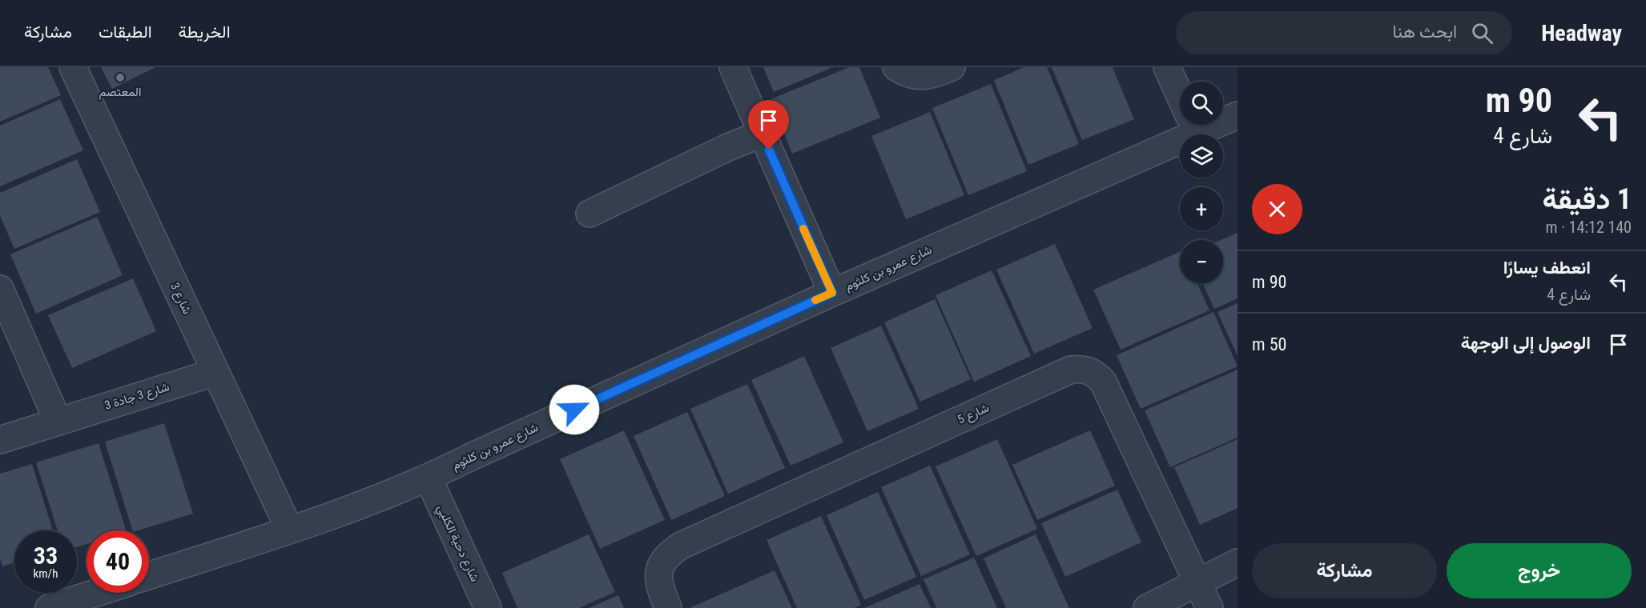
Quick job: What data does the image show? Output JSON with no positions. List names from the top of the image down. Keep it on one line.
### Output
{"streets":{"street":["شارع عمرو بن كلثوم","شارع 3","شارع 3 جادة 3","شارع 5","شارع دحية الكلبي"]},"crossings":[["شارع عمرو بن كلثوم","شارع 3"],["شارع عمرو بن كلثوم","شارع دحية الكلبي"],["شارع 3","شارع 3 جادة 3"]],"places":["المعتصم"],"page":{"header":"Headway","search":"ابحث هنا","nav":["الخريطة","الطبقات","مشاركة"],"turn":["90 m","شارع 4"],"map_buttons":["+","−"],"heading":["1 دقيقة","140 m · 14:12"],"list":[{"name":"انعطف يسارًا","note":"شارع 4","value":"90 m"},{"name":"الوصول إلى الوجهة","value":"50 m"}],"speed":"33 km/h","limit":"40","buttons":["خروج","مشاركة"]}}
